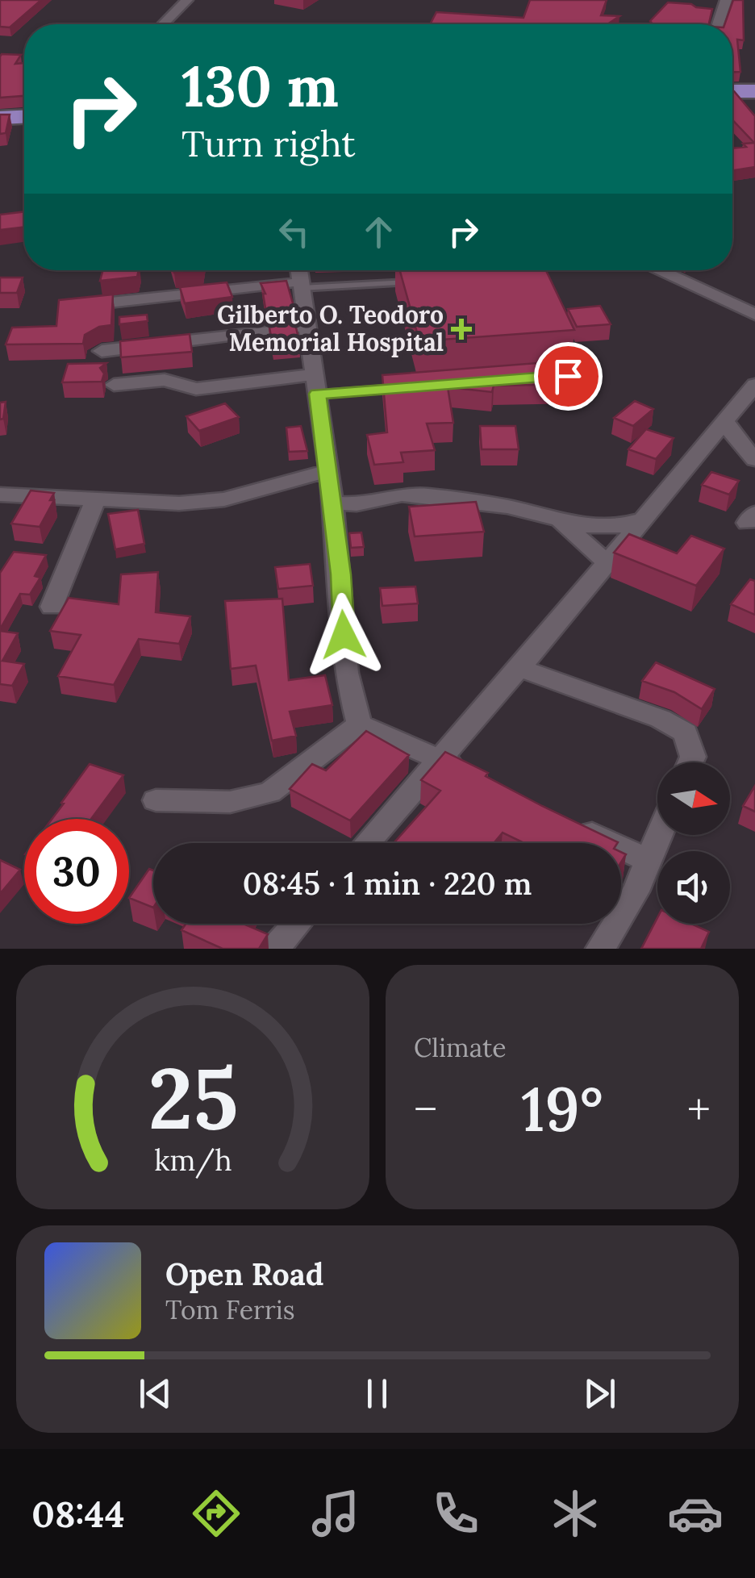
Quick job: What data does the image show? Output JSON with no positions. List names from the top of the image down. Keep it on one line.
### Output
{"places":{"health":["Gilberto O. Teodoro Memorial Hospital"]},"north":"right","page":{"turn":["130 m","Turn right"],"limit":"30","trip":"08:45 · 1 min · 220 m","tile":"Climate","heat":["−","19°","+"],"song":["Open Road","Tom Ferris"],"tabs":"08:44","gauge":["25","km/h"]}}
